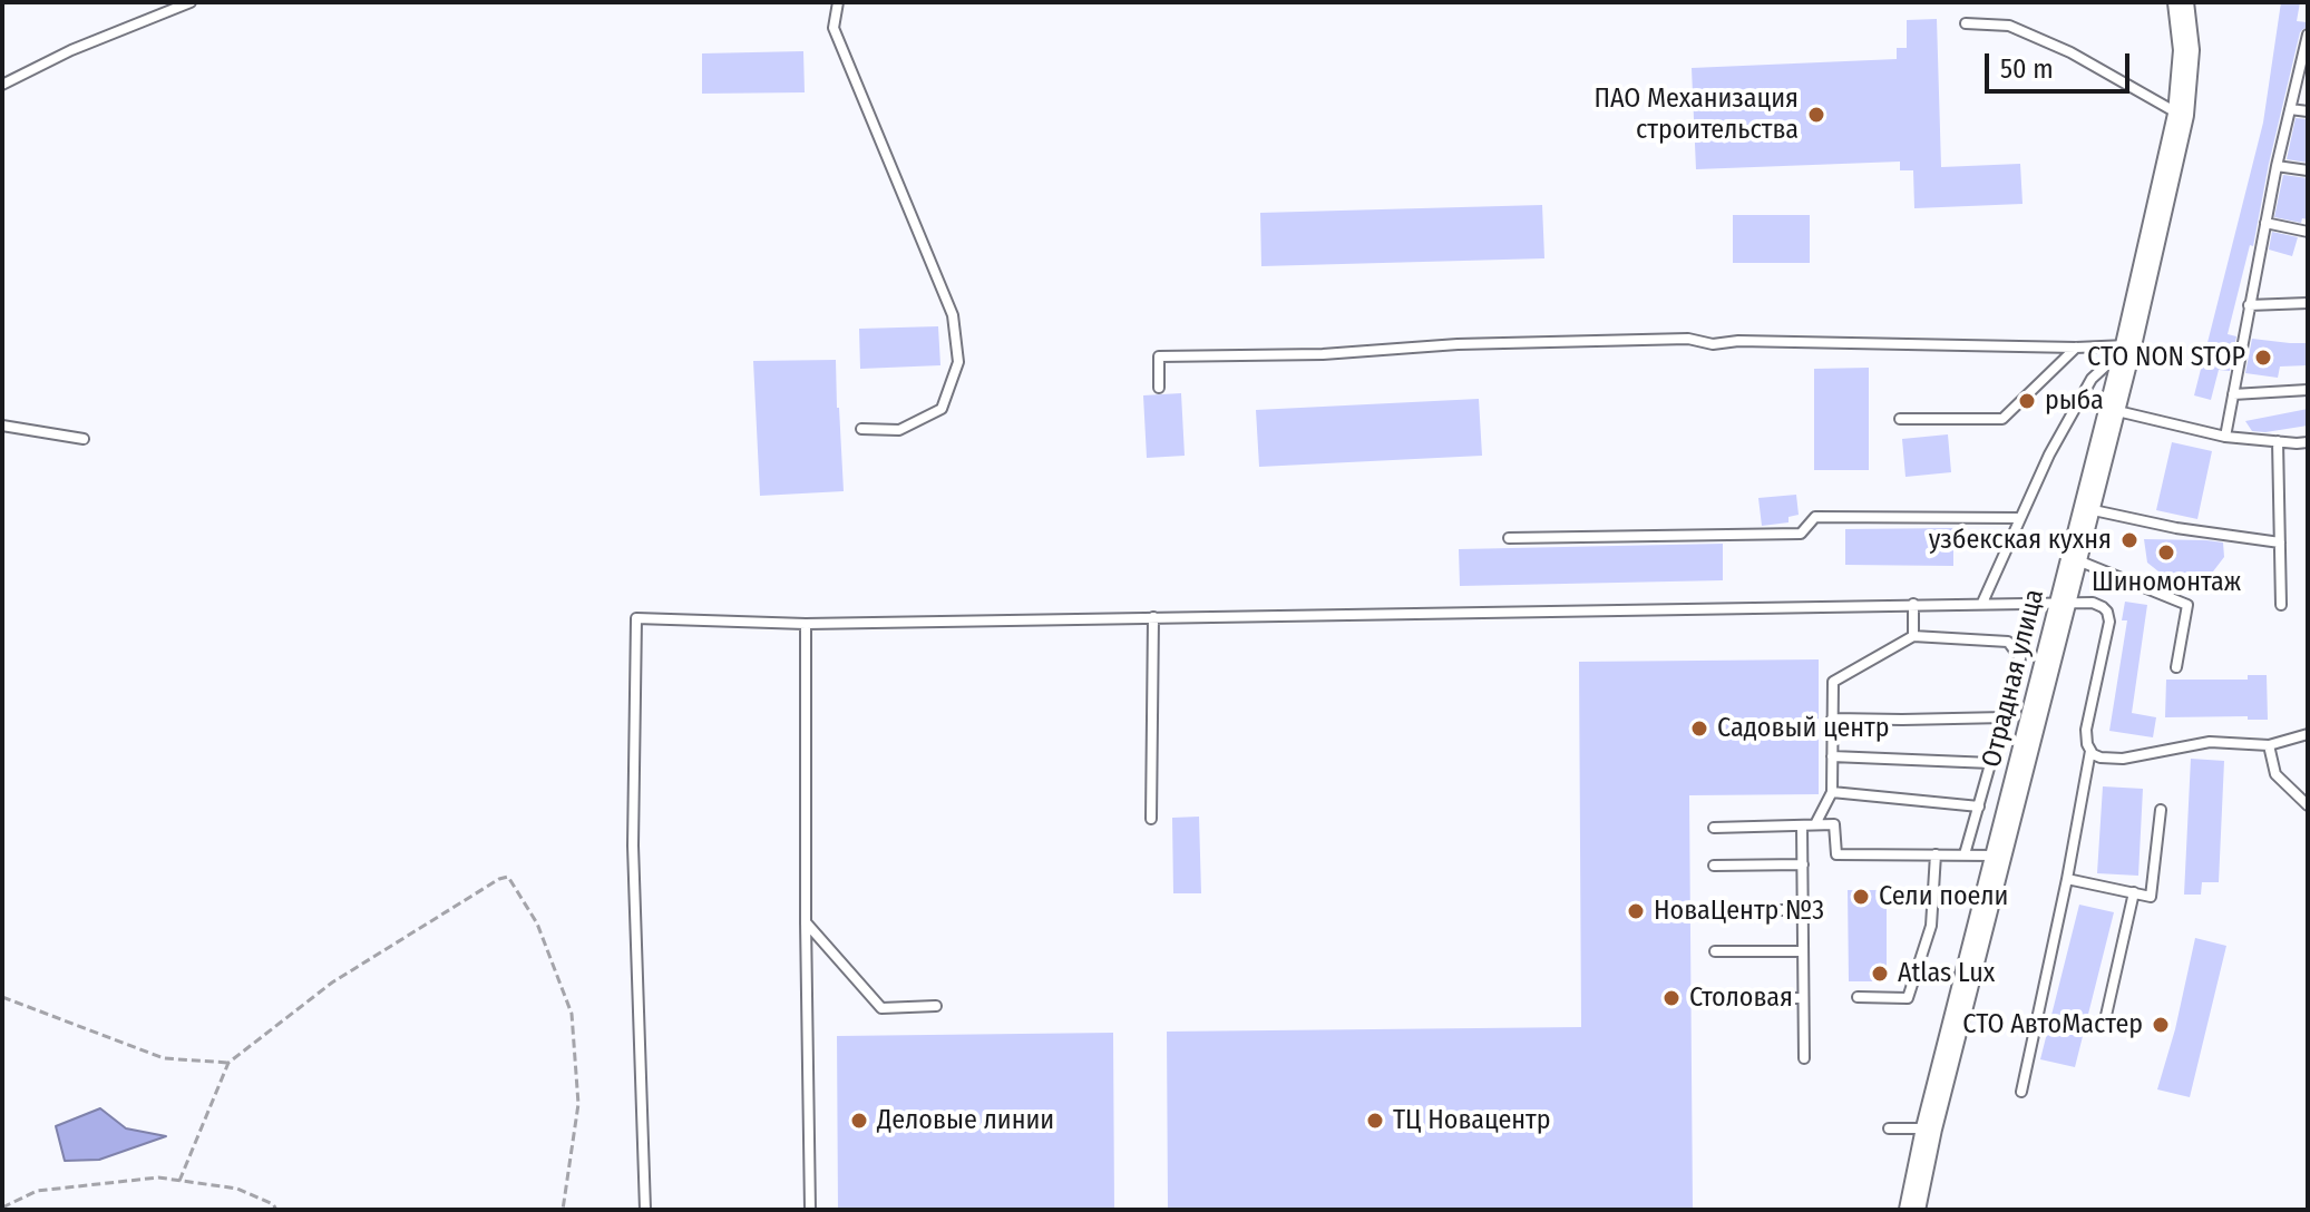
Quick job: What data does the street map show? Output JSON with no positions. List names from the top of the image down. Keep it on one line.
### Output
{"streets":{"main road":["Отрадная улица"]},"places":["ПАО Механизация строительства","СТО NON STOP","рыба","узбекская кухня","Шиномонтаж","Садовый центр","Сели поели","НоваЦентр №3","Atlas Lux","Столовая","СТО АвтоМастер","Деловые линии","ТЦ Новацентр"],"scale_bar":"50 m"}
